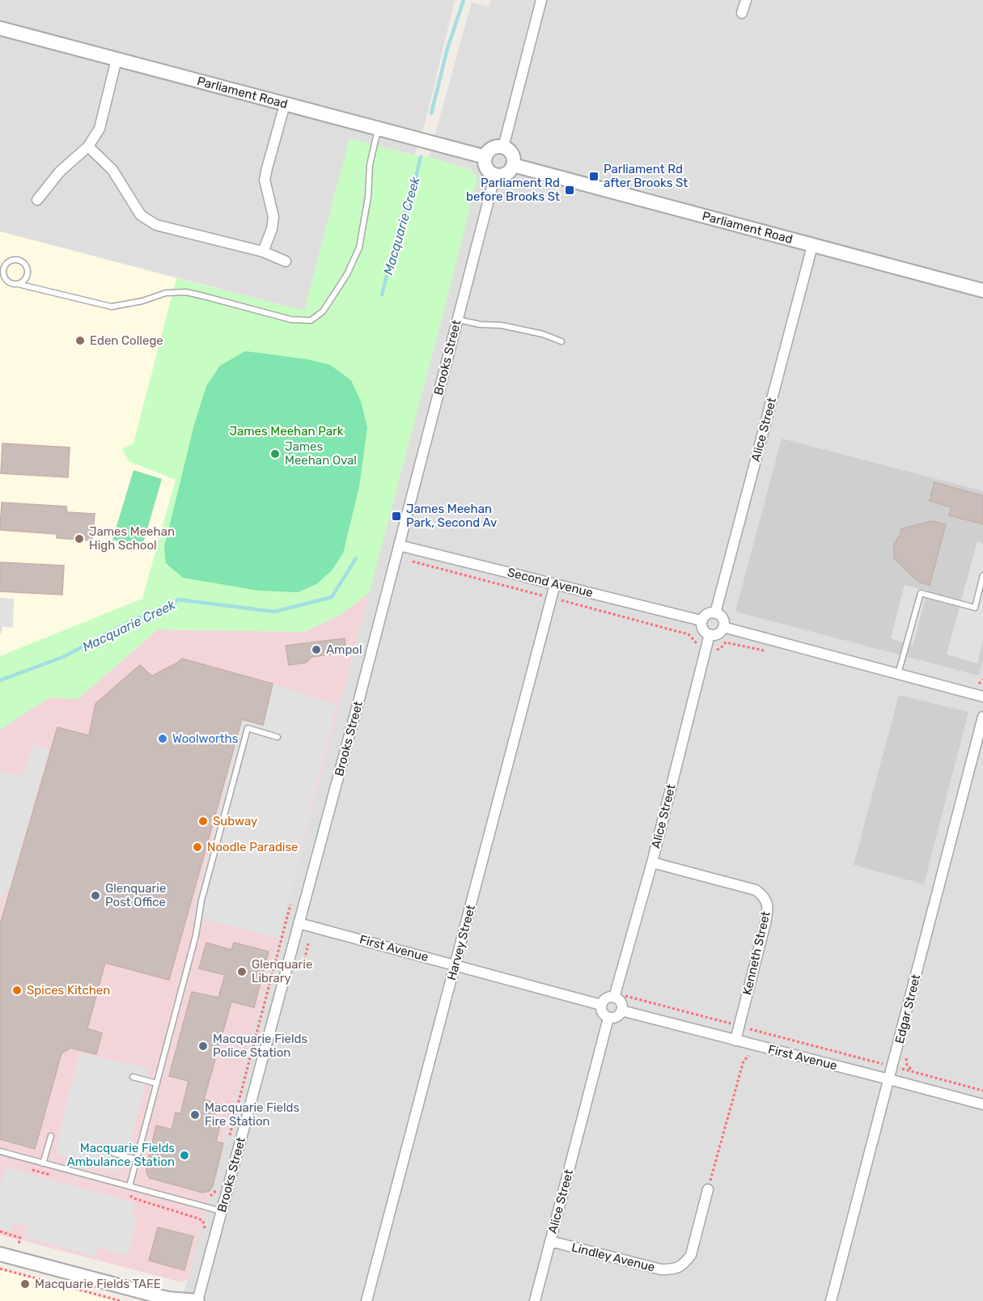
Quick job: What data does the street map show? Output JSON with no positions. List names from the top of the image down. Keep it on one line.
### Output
{"streets":{"street":["Parliament Road","Brooks Street","Alice Street","Second Avenue","Harvey Street","First Avenue","Kenneth Street","Edgar Street","Lindley Avenue"]},"crossings":[["Parliament Road","Brooks Street"],["Parliament Road","Alice Street"],["Brooks Street","Second Avenue"],["Brooks Street","First Avenue"],["Alice Street","Second Avenue"],["Alice Street","First Avenue"],["Alice Street","Kenneth Street"],["Alice Street","Lindley Avenue"],["Second Avenue","Harvey Street"],["Harvey Street","First Avenue"],["First Avenue","Kenneth Street"],["First Avenue","Edgar Street"]],"water":["Macquarie Creek"],"parks":["James Meehan Park"],"places":{"transit":["Parliament Rd after Brooks St","Parliament Rd before Brooks St","James Meehan Park, Second Av"],"other":["Eden College","James Meehan Oval","James Meehan High School","Ampol","Woolworths","Subway","Noodle Paradise","Glenquarie Post Office","Glenquarie Library","Spices Kitchen","Macquarie Fields Police Station","Macquarie Fields Fire Station","Macquarie Fields Ambulance Station","Macquarie Fields TAFE"]}}
